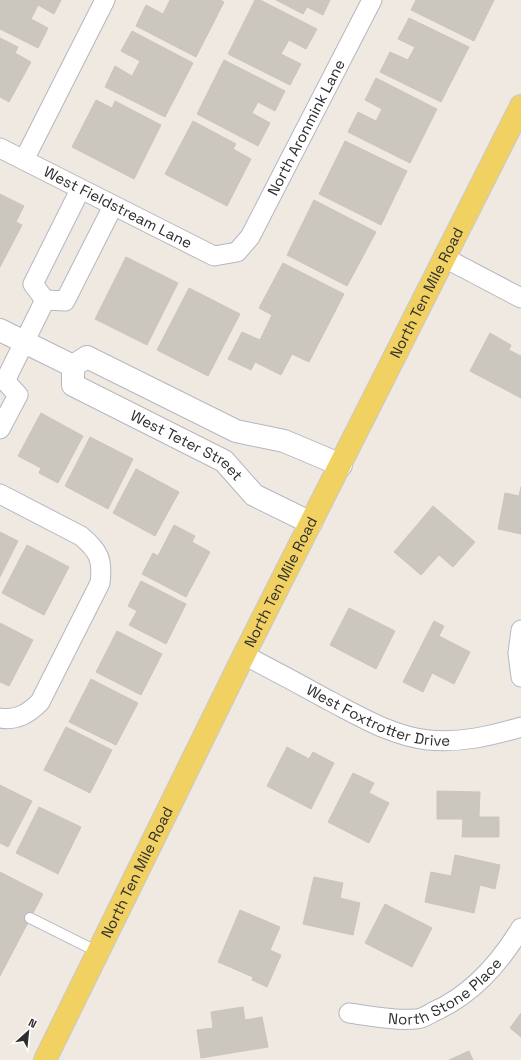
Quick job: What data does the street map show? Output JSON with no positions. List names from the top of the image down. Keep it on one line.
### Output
{"streets":{"main road":["North Ten Mile Road"],"street":["North Aronmink Lane","West Fieldstream Lane","West Teter Street","West Foxtrotter Drive","North Stone Place"]},"crossings":[["North Aronmink Lane","West Fieldstream Lane"],["North Ten Mile Road","West Teter Street"],["North Ten Mile Road","West Foxtrotter Drive"]],"north":"top right"}
